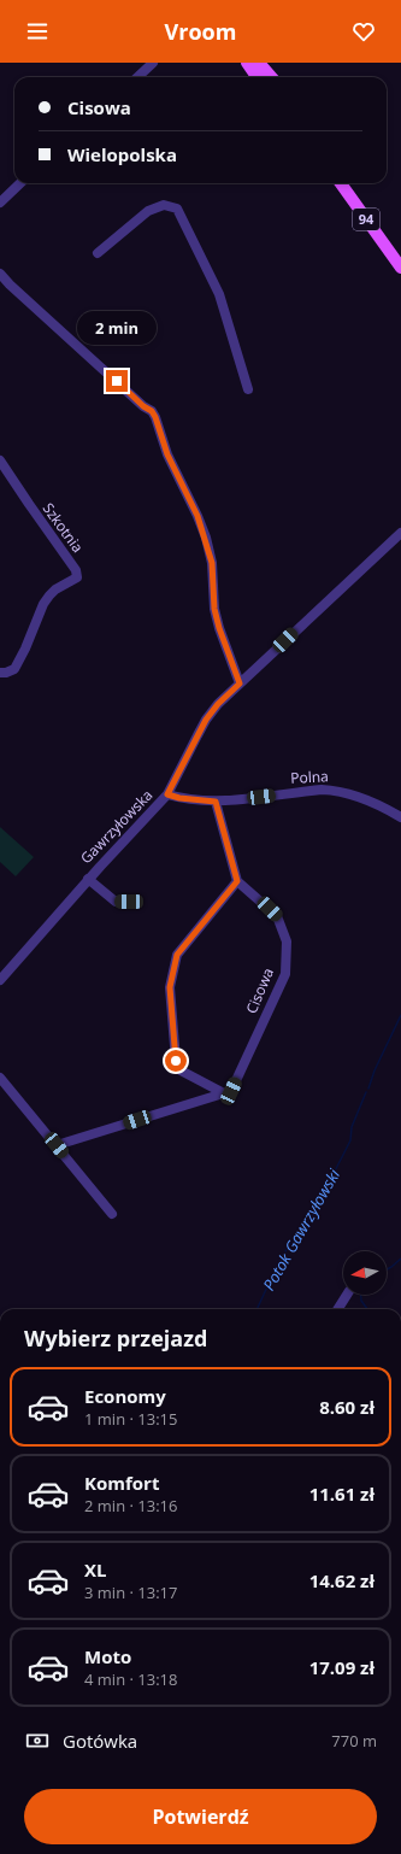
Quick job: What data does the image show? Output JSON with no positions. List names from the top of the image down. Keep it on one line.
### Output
{"streets":{"main road":["94"],"street":["Szkotnia","Polna","Gawrzyłowska","Cisowa"]},"crossings":[["Polna","Gawrzyłowska"]],"water":["Potok Gawrzyłowski"],"north":"left","page":{"header":"Vroom","banner":["Cisowa","Wielopolska"],"bubble":"2 min","heading":"Wybierz przejazd","list":[{"name":"Economy","note":"1 min · 13:15","value":"8.60 zł"},{"name":"Komfort","note":"2 min · 13:16","value":"11.61 zł"},{"name":"XL","note":"3 min · 13:17","value":"14.62 zł"},{"name":"Moto","note":"4 min · 13:18","value":"17.09 zł"}],"pay":["Gotówka","770 m"],"buttons":"Potwierdź"}}
